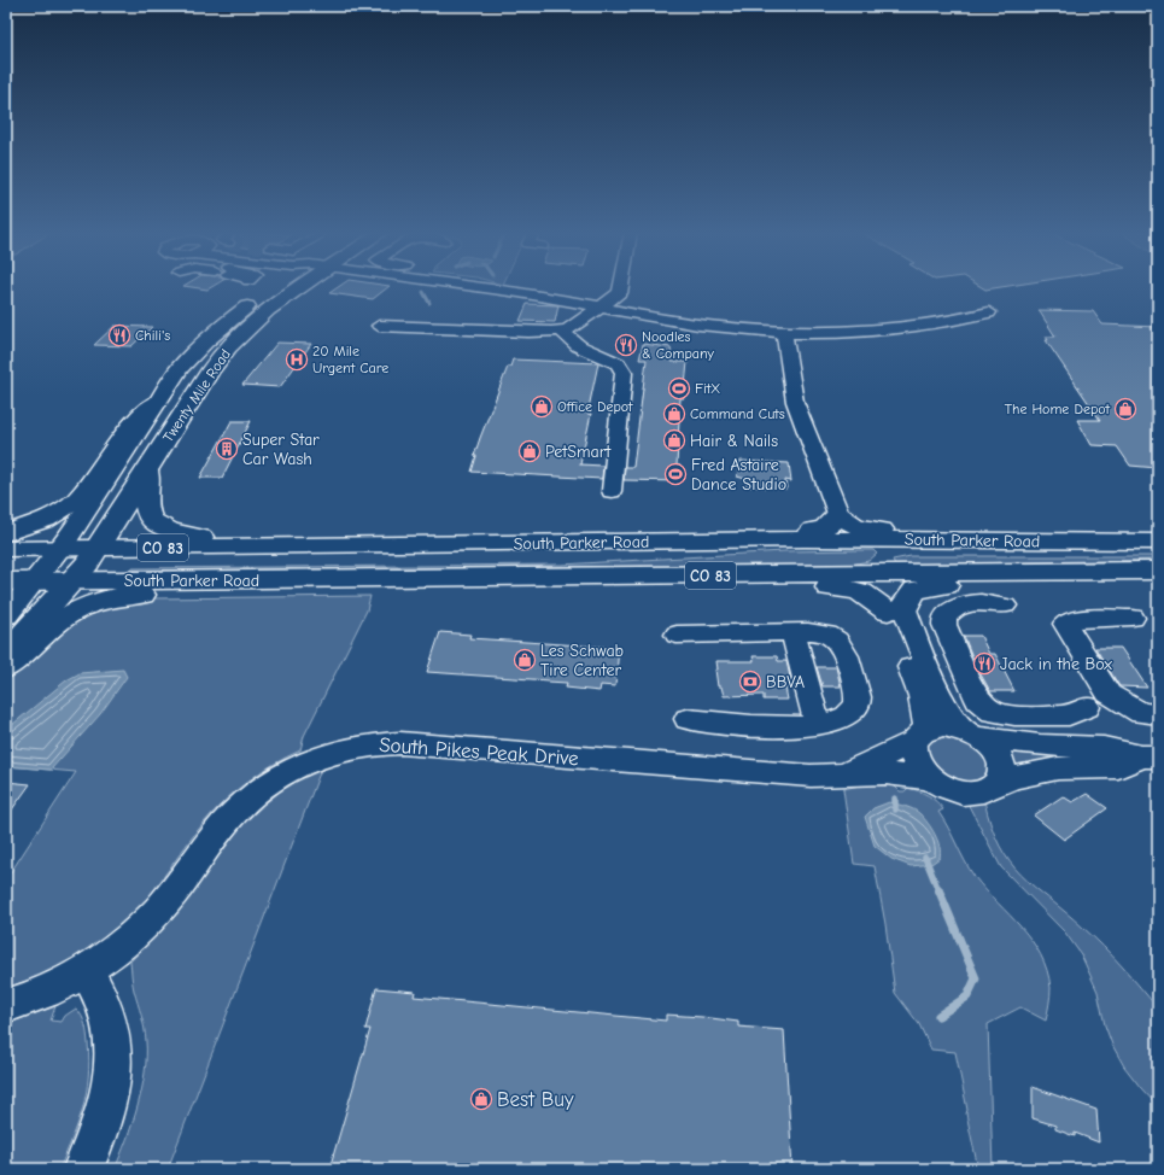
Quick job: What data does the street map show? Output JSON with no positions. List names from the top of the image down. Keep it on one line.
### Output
{"streets":{"main road":["Twenty Mile Road","South Parker Road","CO 83"],"street":["South Pikes Peak Drive"]},"crossings":[["Twenty Mile Road","South Parker Road"],["South Parker Road","CO 83"]],"places":{"restaurant":["Chili's","Noodles & Company","Jack in the Box"],"hospital":["20 Mile Urgent Care"],"sports":["FitX","Fred Astaire Dance Studio"],"shop":["Office Depot","The Home Depot","Command Cuts","Hair & Nails","PetSmart","Les Schwab Tire Center","Best Buy"],"building":["Super Star Car Wash"],"bank":["BBVA"]}}
